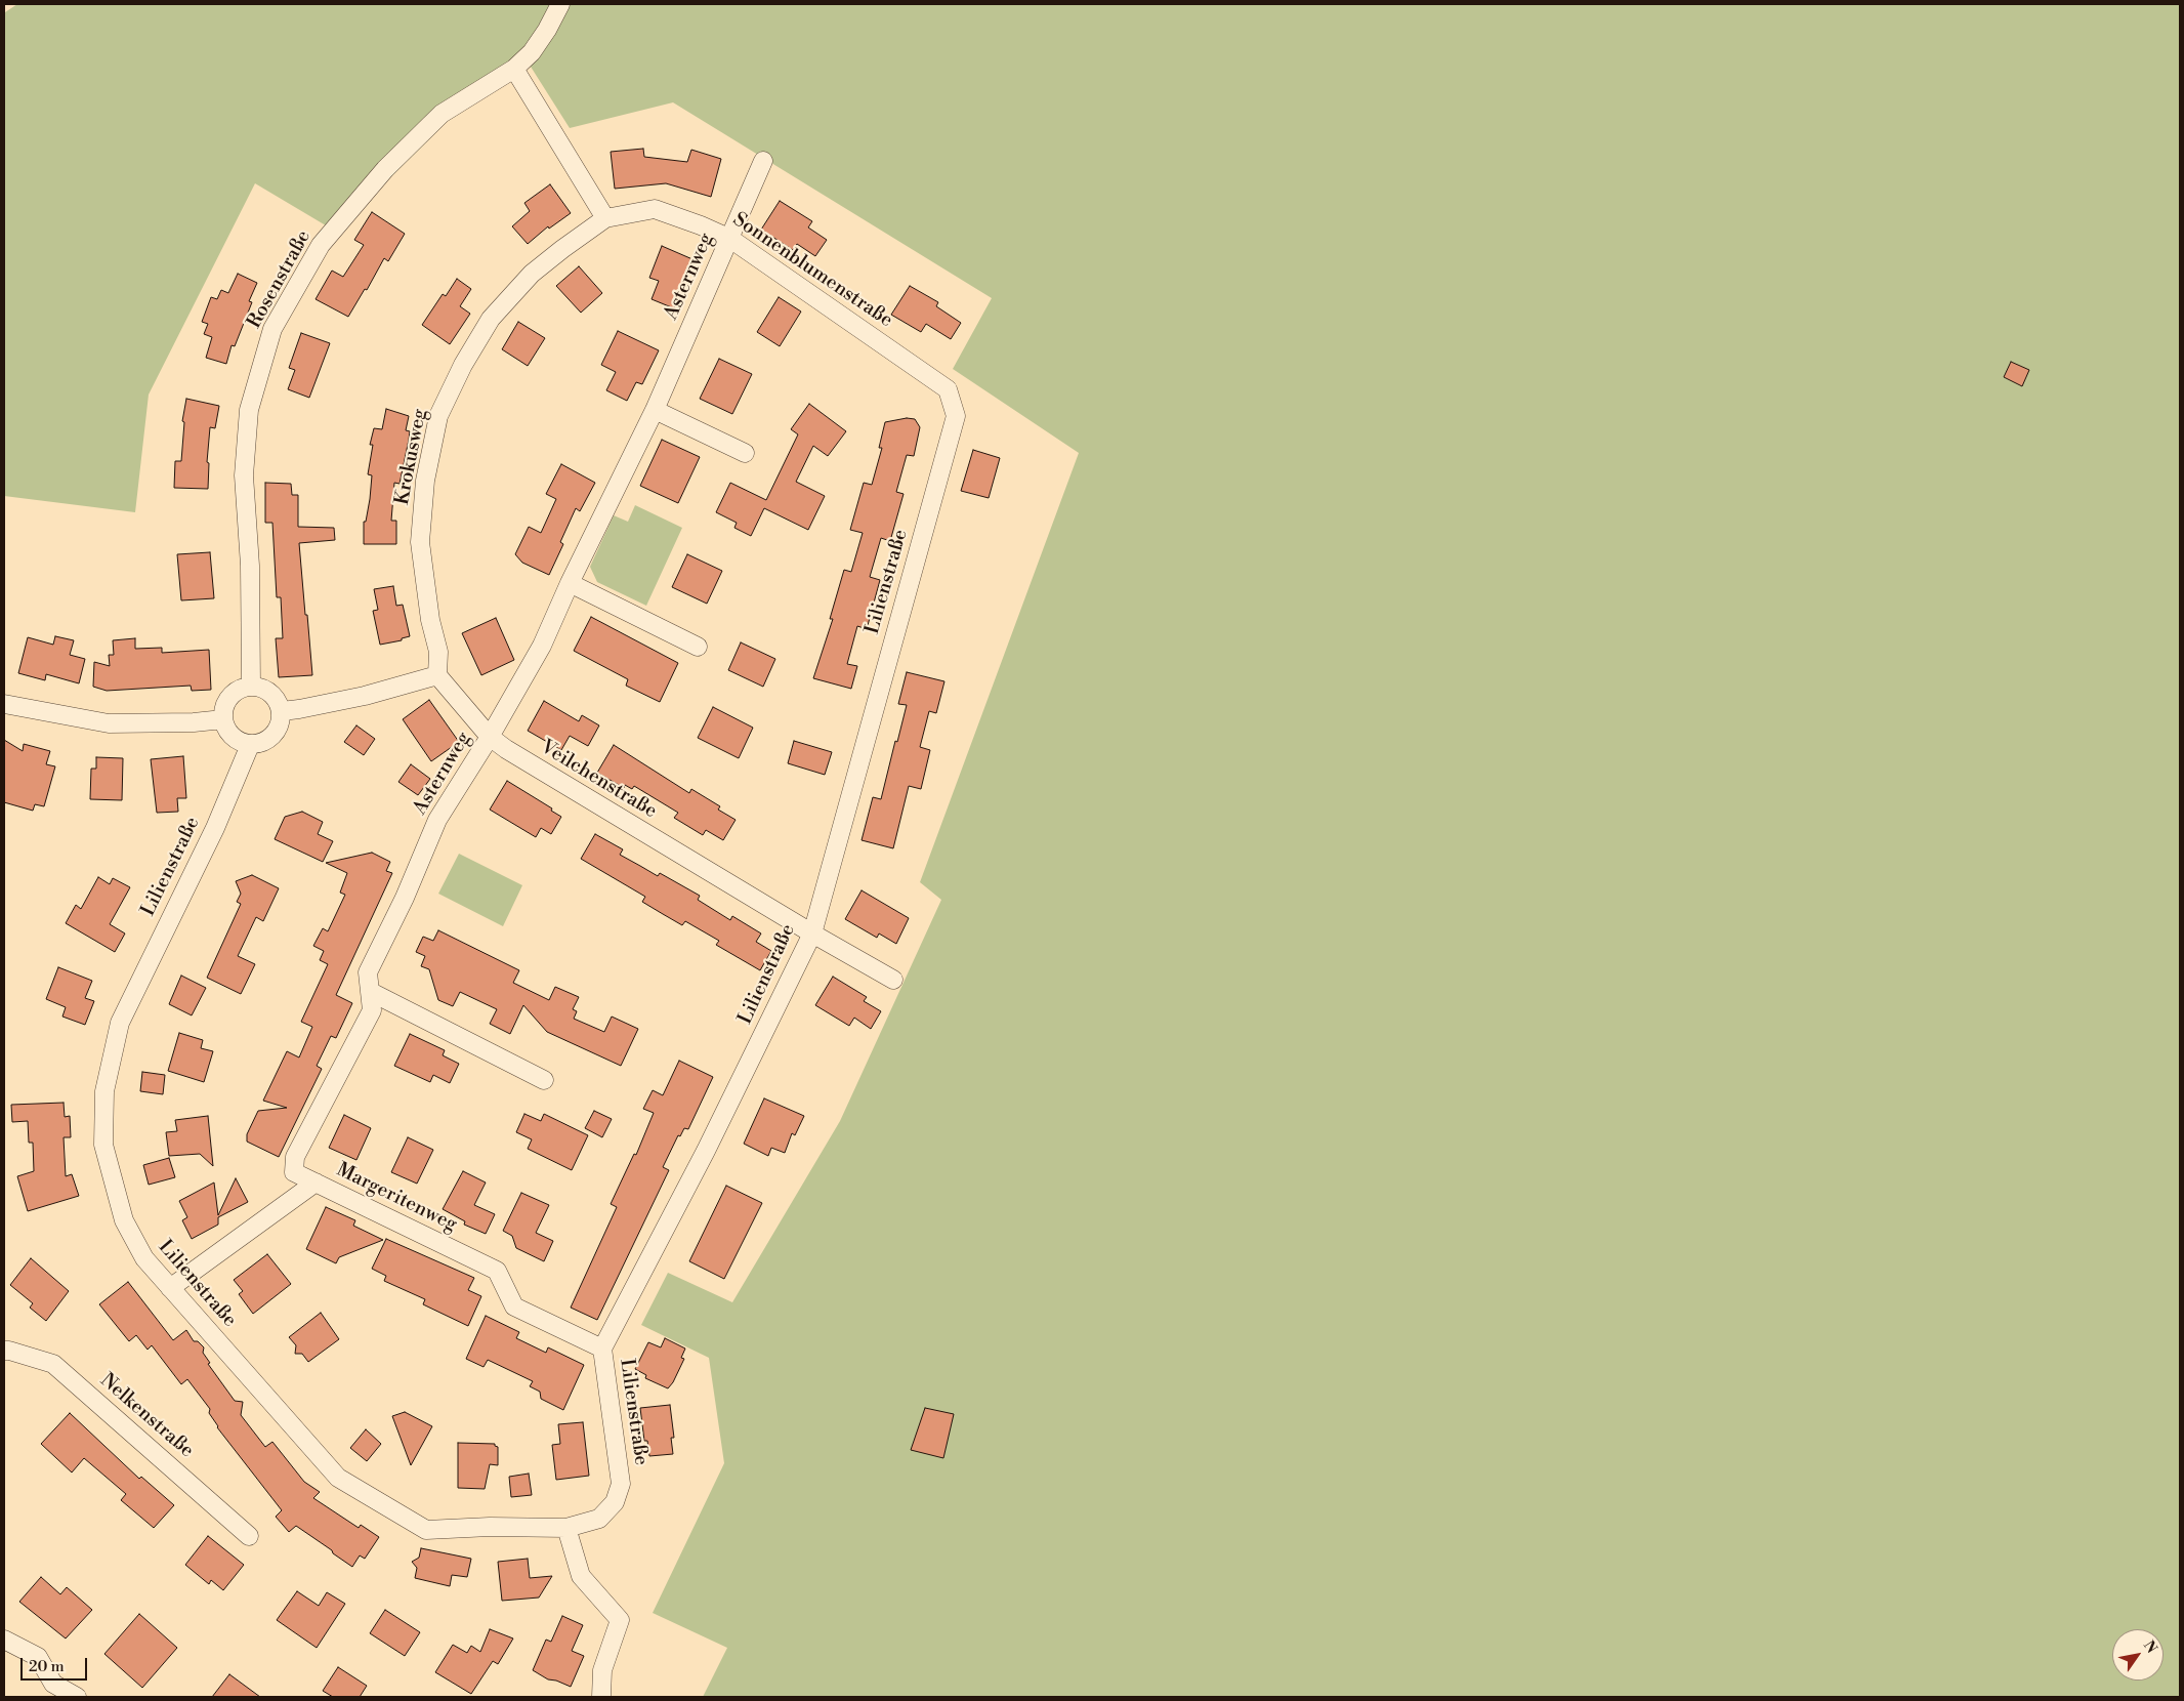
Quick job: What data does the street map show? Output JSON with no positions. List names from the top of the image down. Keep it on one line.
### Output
{"streets":{"street":["Sonnenblumenstraße","Asternweg","Rosenstraße","Krokusweg","Lilienstraße","Veilchenstraße","Margeritenweg","Nelkenstraße"]},"crossings":[["Sonnenblumenstraße","Asternweg"],["Sonnenblumenstraße","Krokusweg"],["Sonnenblumenstraße","Lilienstraße"],["Asternweg","Veilchenstraße"],["Asternweg","Margeritenweg"],["Rosenstraße","Lilienstraße"],["Krokusweg","Veilchenstraße"],["Lilienstraße","Veilchenstraße"],["Lilienstraße","Margeritenweg"]],"scale_bar":"20 m","north":"top right"}
